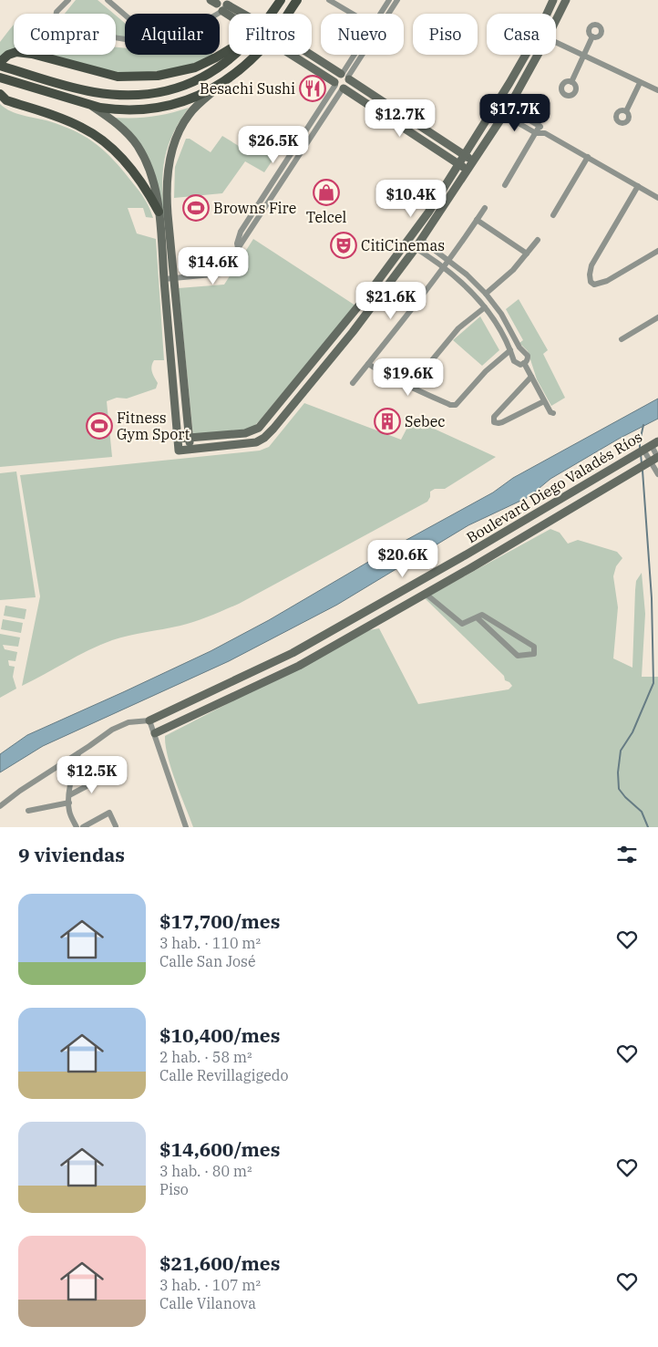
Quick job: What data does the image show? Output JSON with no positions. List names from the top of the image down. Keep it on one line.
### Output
{"streets":{"street":["Boulevard Diego Valadés Ríos"]},"places":{"restaurant":["Besachi Sushi"],"shop":["Telcel"],"sports":["Browns Fire","Fitness Gym Sport"],"theatre":["CitiCinemas"],"building":["Sebec"]},"page":{"chip":["Comprar","Alquilar","Filtros","Nuevo","Piso","Casa"],"price":["$17.7K","$12.7K","$26.5K","$10.4K","$14.6K","$21.6K","$19.6K","$20.6K","$12.5K"],"heading":"9 viviendas","list":[{"name":"$17,700/mes","note":"3 hab. · 110 m² · Calle San José"},{"name":"$10,400/mes","note":"2 hab. · 58 m² · Calle Revillagigedo"},{"name":"$14,600/mes","note":"3 hab. · 80 m² · Piso"},{"name":"$21,600/mes","note":"3 hab. · 107 m² · Calle Vilanova"}]}}
